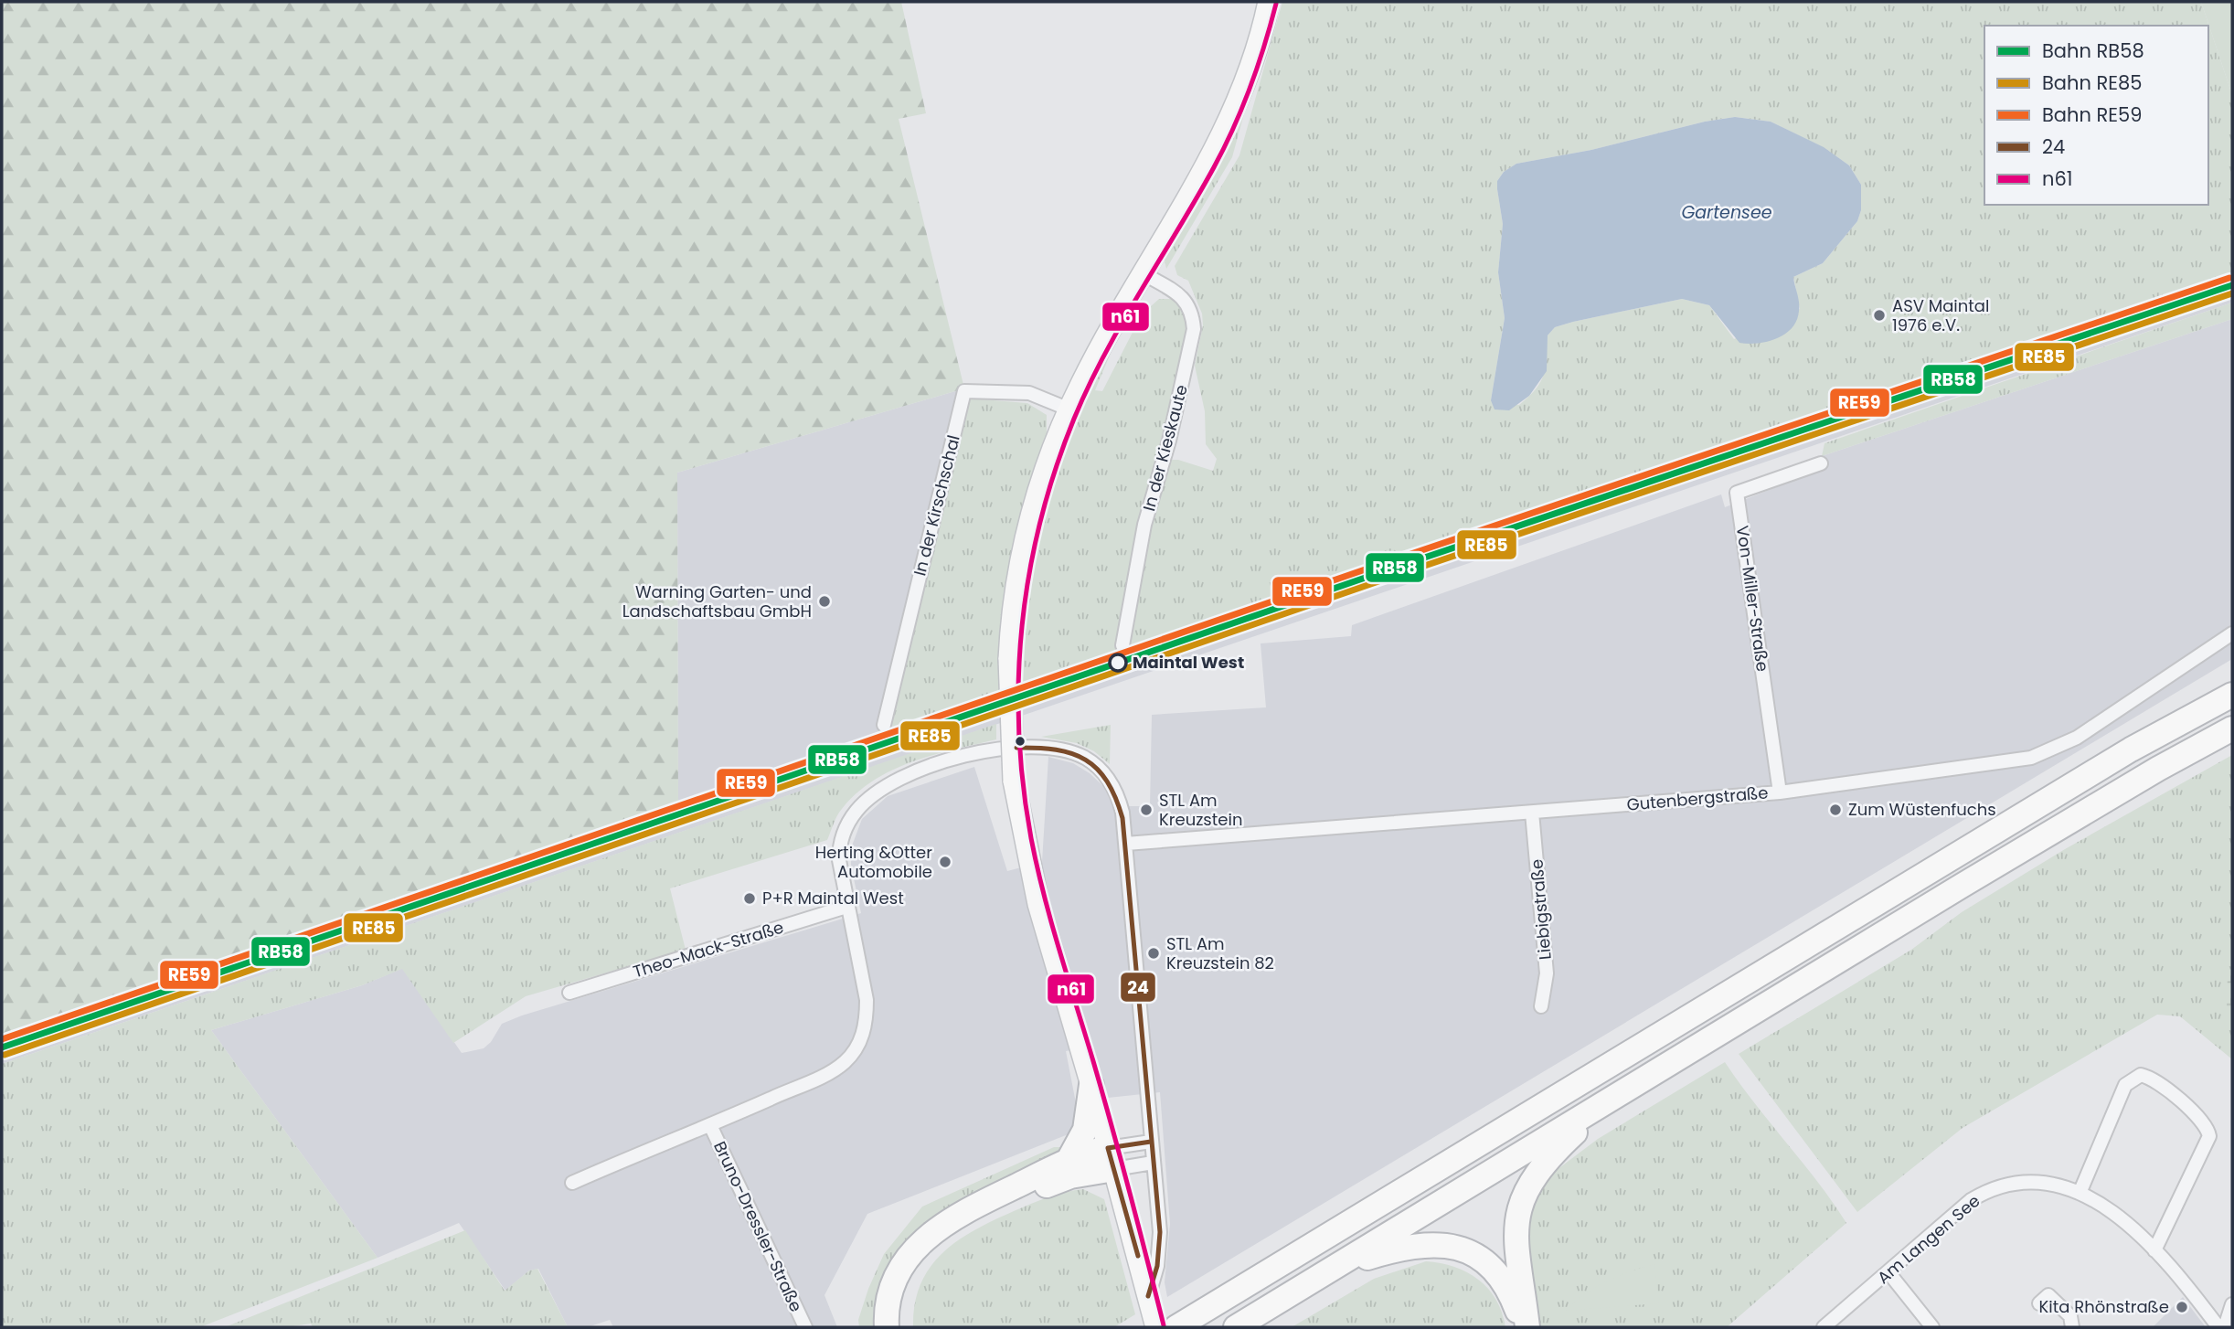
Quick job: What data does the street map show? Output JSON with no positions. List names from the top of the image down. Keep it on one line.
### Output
{"streets":{"street":["In der Kieskaute","In der Kirschschal","Von-Miller-Straße","Gutenbergstraße","Liebigstraße","Theo-Mack-Straße","Bruno-Dressler-Straße","Am Langen See"]},"crossings":[["Von-Miller-Straße","Gutenbergstraße"],["Gutenbergstraße","Liebigstraße"],["Gutenbergstraße","Bruno-Dressler-Straße"],["Theo-Mack-Straße","Bruno-Dressler-Straße"]],"water":["Gartensee"],"places":["ASV Maintal 1976 e.V.","Warning Garten- und Landschaftsbau GmbH","Maintal West","STL Am Kreuzstein","Zum Wüstenfuchs","Herting &Otter Automobile","P+R Maintal West","STL Am Kreuzstein 82","Kita Rhönstraße"],"lines":["transit line n61","rail line RE59","rail line RB58","rail line RE85","transit line 24"],"legend":["Bahn RB58","Bahn RE85","Bahn RE59","24","n61"]}
